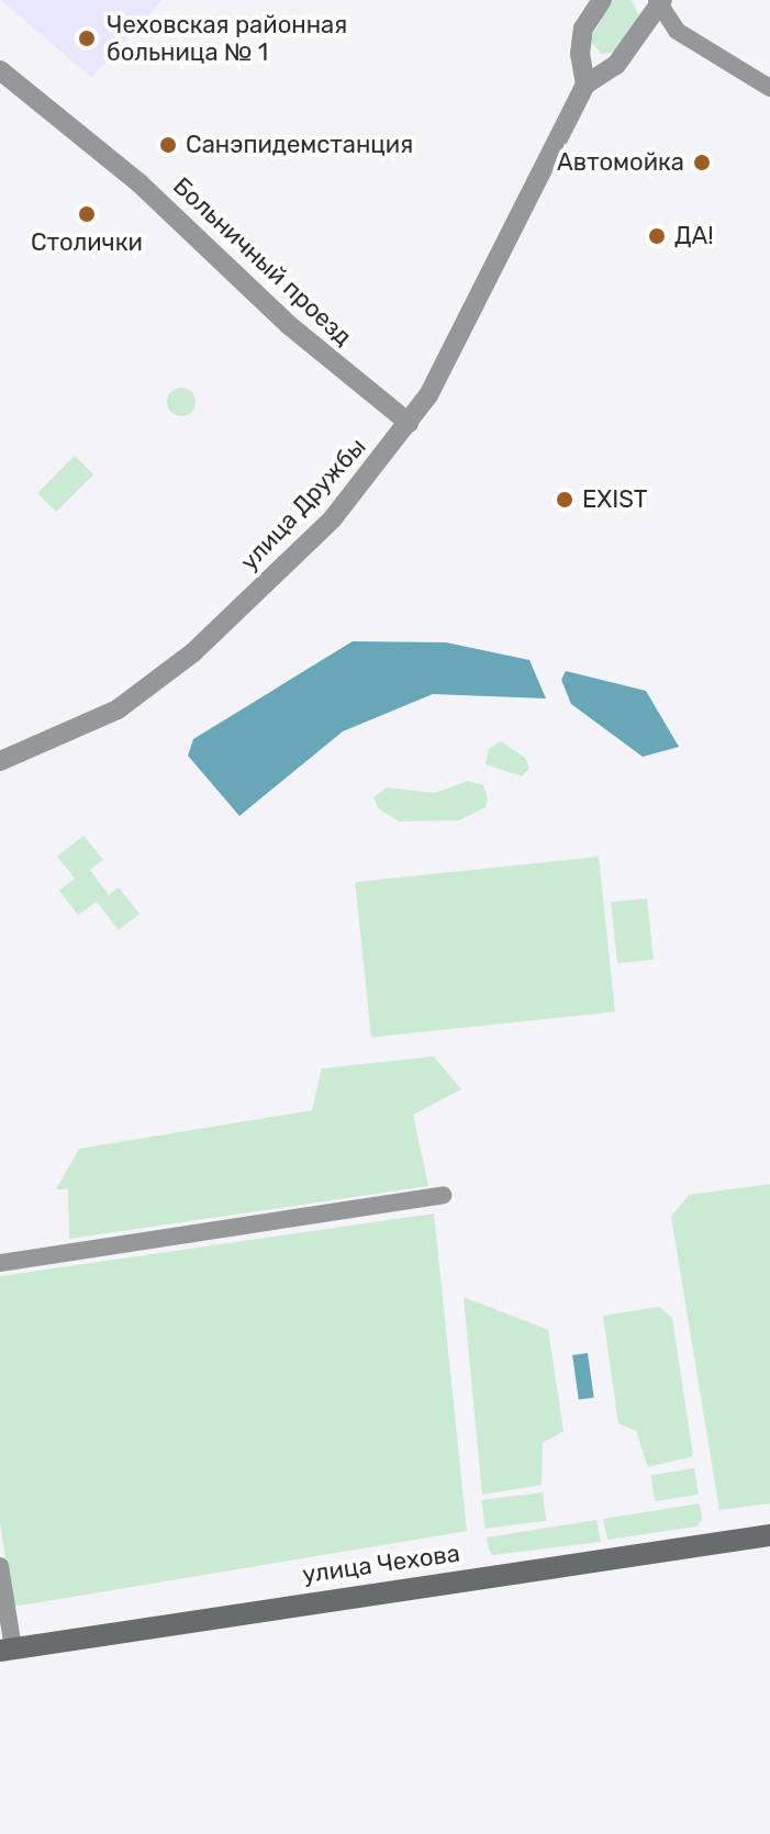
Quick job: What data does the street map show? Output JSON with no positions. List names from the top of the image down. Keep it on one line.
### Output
{"streets":{"main road":["улица Чехова"],"street":["Больничный проезд","улица Дружбы"]},"crossings":[["Больничный проезд","улица Дружбы"]],"places":["Чеховская районная больница № 1","Санэпидемстанция","Автомойка","Столички","ДА!","EXIST"]}
